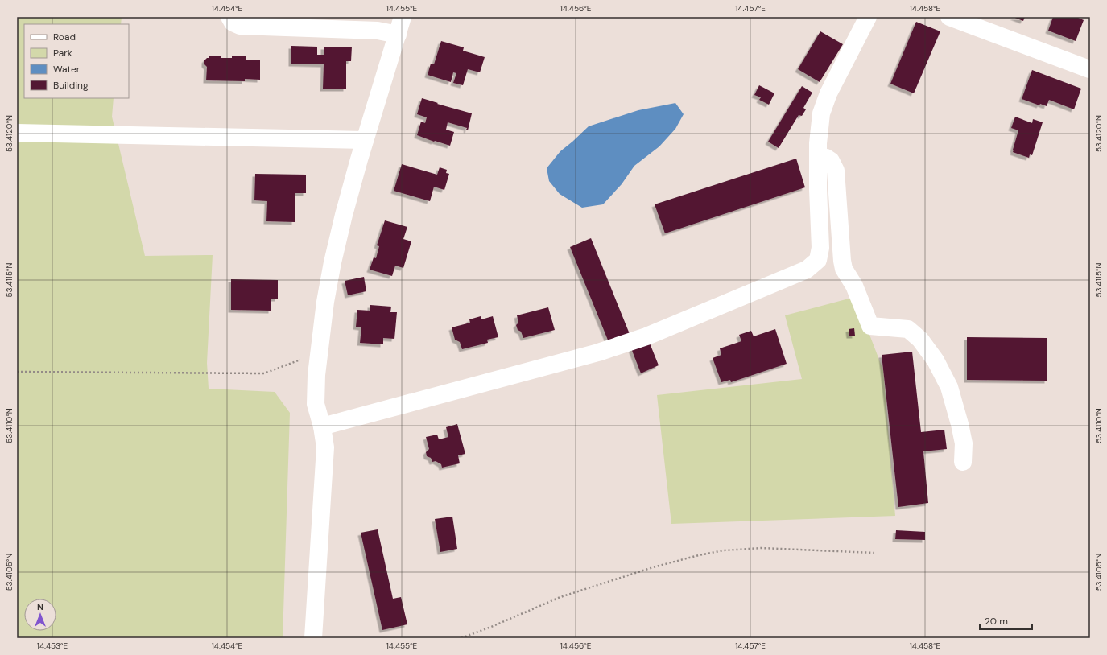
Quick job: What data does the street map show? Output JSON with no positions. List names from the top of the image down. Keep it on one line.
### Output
{"legend":["Road","Park","Water","Building"],"scale_bar":"20 m","north":"top","coordinates":["14.454°E","14.455°E","14.456°E","14.457°E","14.458°E","53.4120°N","53.4115°N","53.4110°N","53.4105°N","14.453°E"]}
